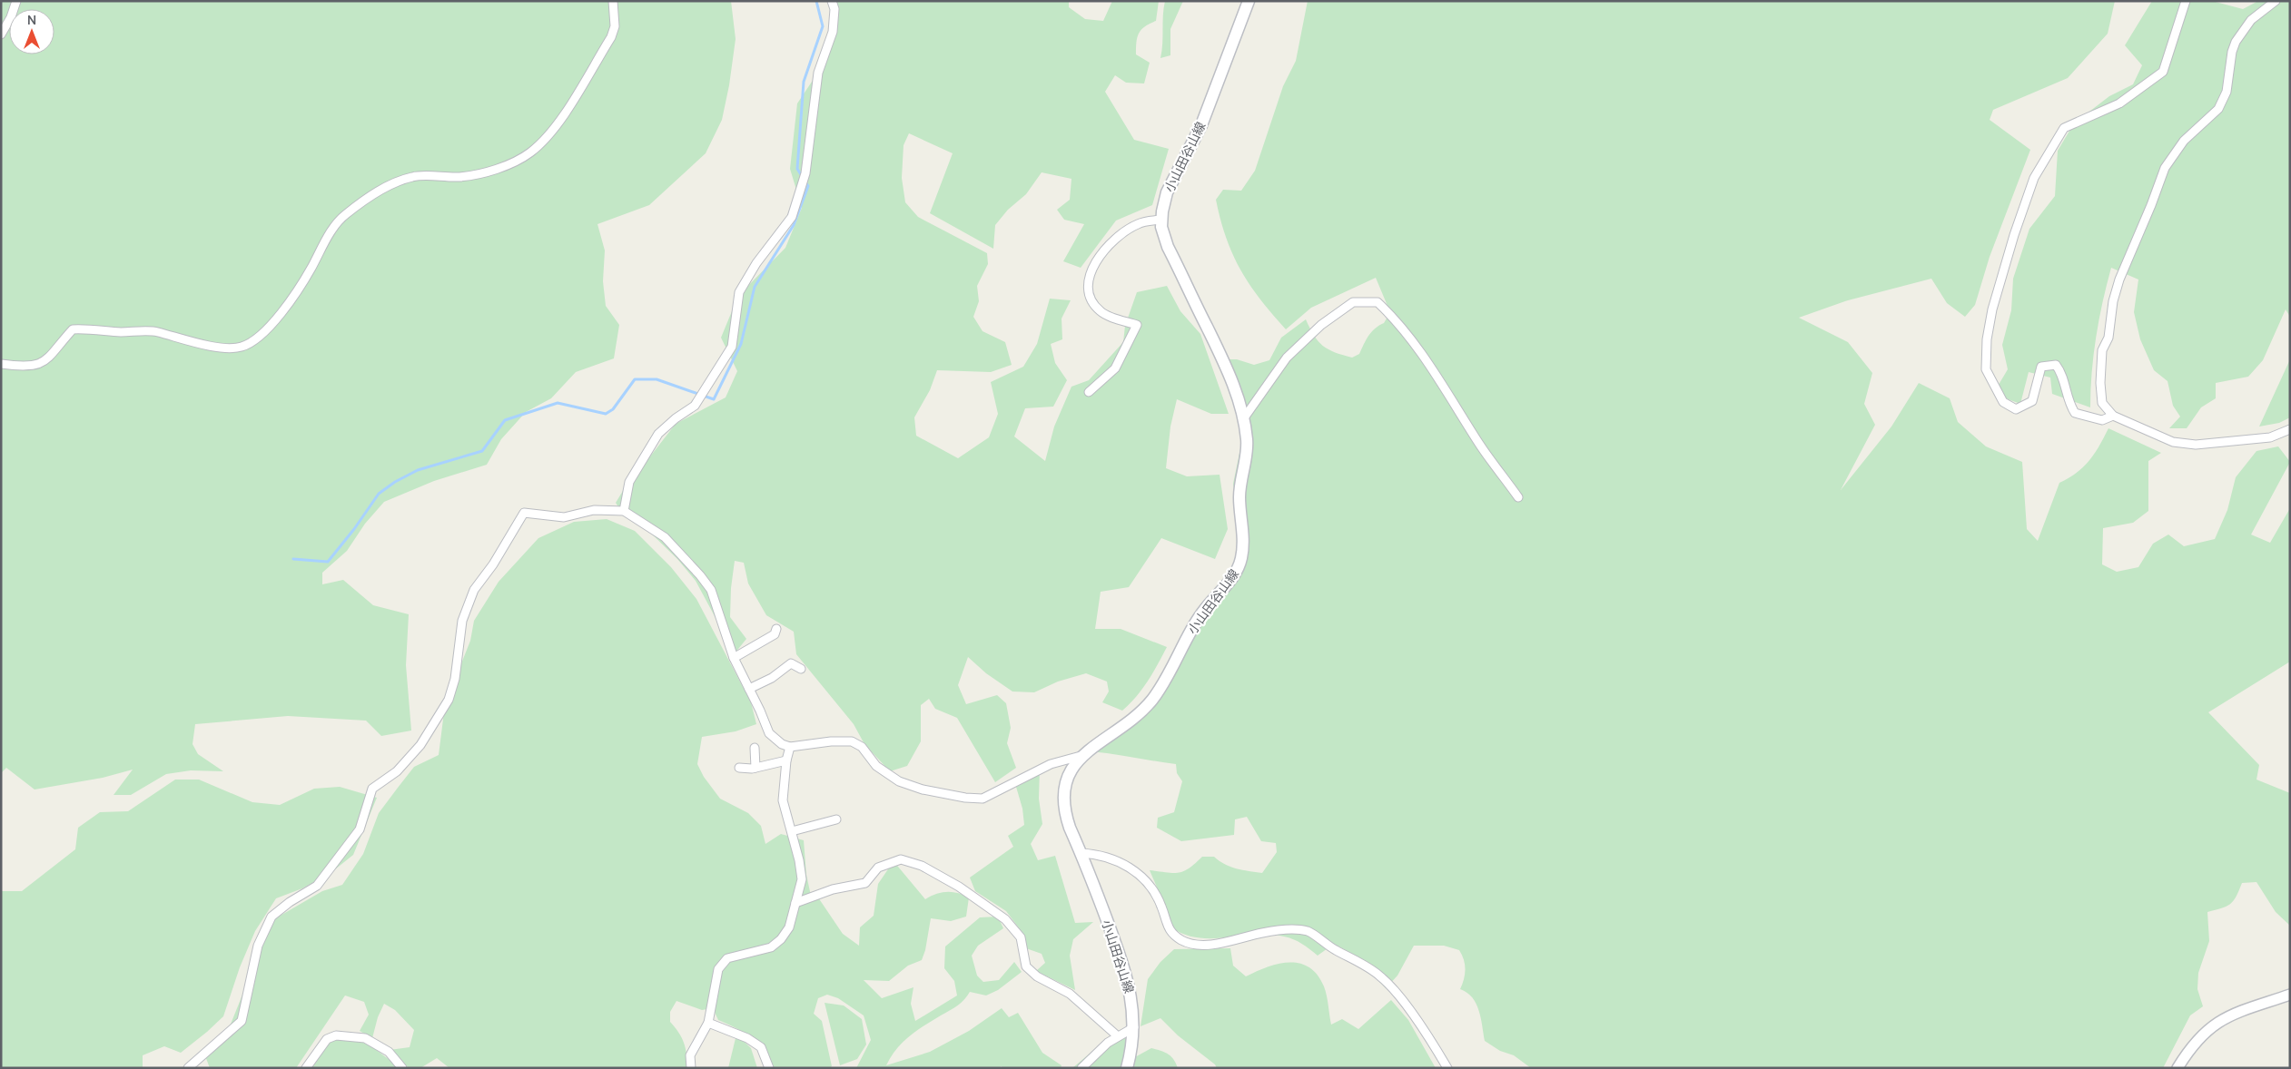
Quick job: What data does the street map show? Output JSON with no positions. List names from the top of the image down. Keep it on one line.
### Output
{"streets":{"main road":["小山田谷山線"]},"north":"top"}
